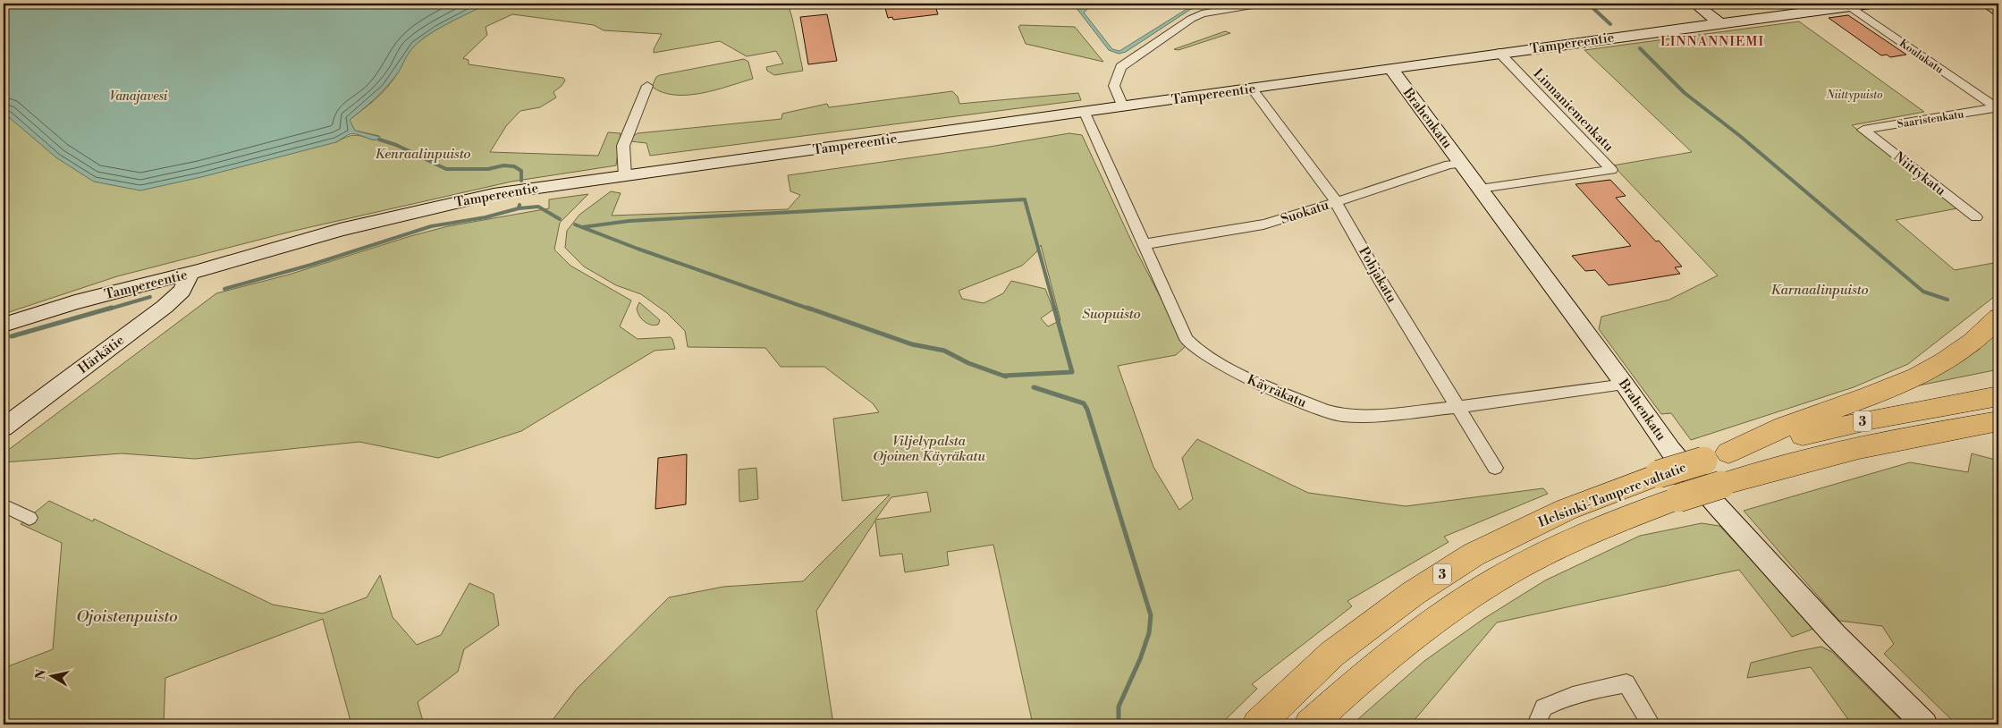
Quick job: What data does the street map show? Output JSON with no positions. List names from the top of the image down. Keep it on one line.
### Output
{"streets":{"highway":["3","Helsinki-Tampere valtatie"],"main road":["Tampereentie","Brahenkatu","Härkätie"],"street":["Koulukatu","Linnaniemenkatu","Saaristenkatu","Niittykatu","Suokatu","Pohjakatu","Käyräkatu"]},"crossings":[["Tampereentie","Koulukatu"],["Tampereentie","Linnaniemenkatu"],["Tampereentie","Brahenkatu"],["Tampereentie","Pohjakatu"],["Tampereentie","Härkätie"],["Tampereentie","Käyräkatu"],["Koulukatu","Saaristenkatu"],["Linnaniemenkatu","Brahenkatu"],["Brahenkatu","Suokatu"],["Brahenkatu","Käyräkatu"],["Saaristenkatu","Niittykatu"],["Suokatu","Pohjakatu"],["Suokatu","Käyräkatu"],["Pohjakatu","Käyräkatu"]],"districts":["LINNANNIEMI"],"water":["Vanajavesi"],"parks":["Niittypuisto","Kenraalinpuisto","Karnaalinpuisto","Suopuisto","Viljelypalsta Ojoinen Käyräkatu","Ojoistenpuisto"],"north":"left"}
